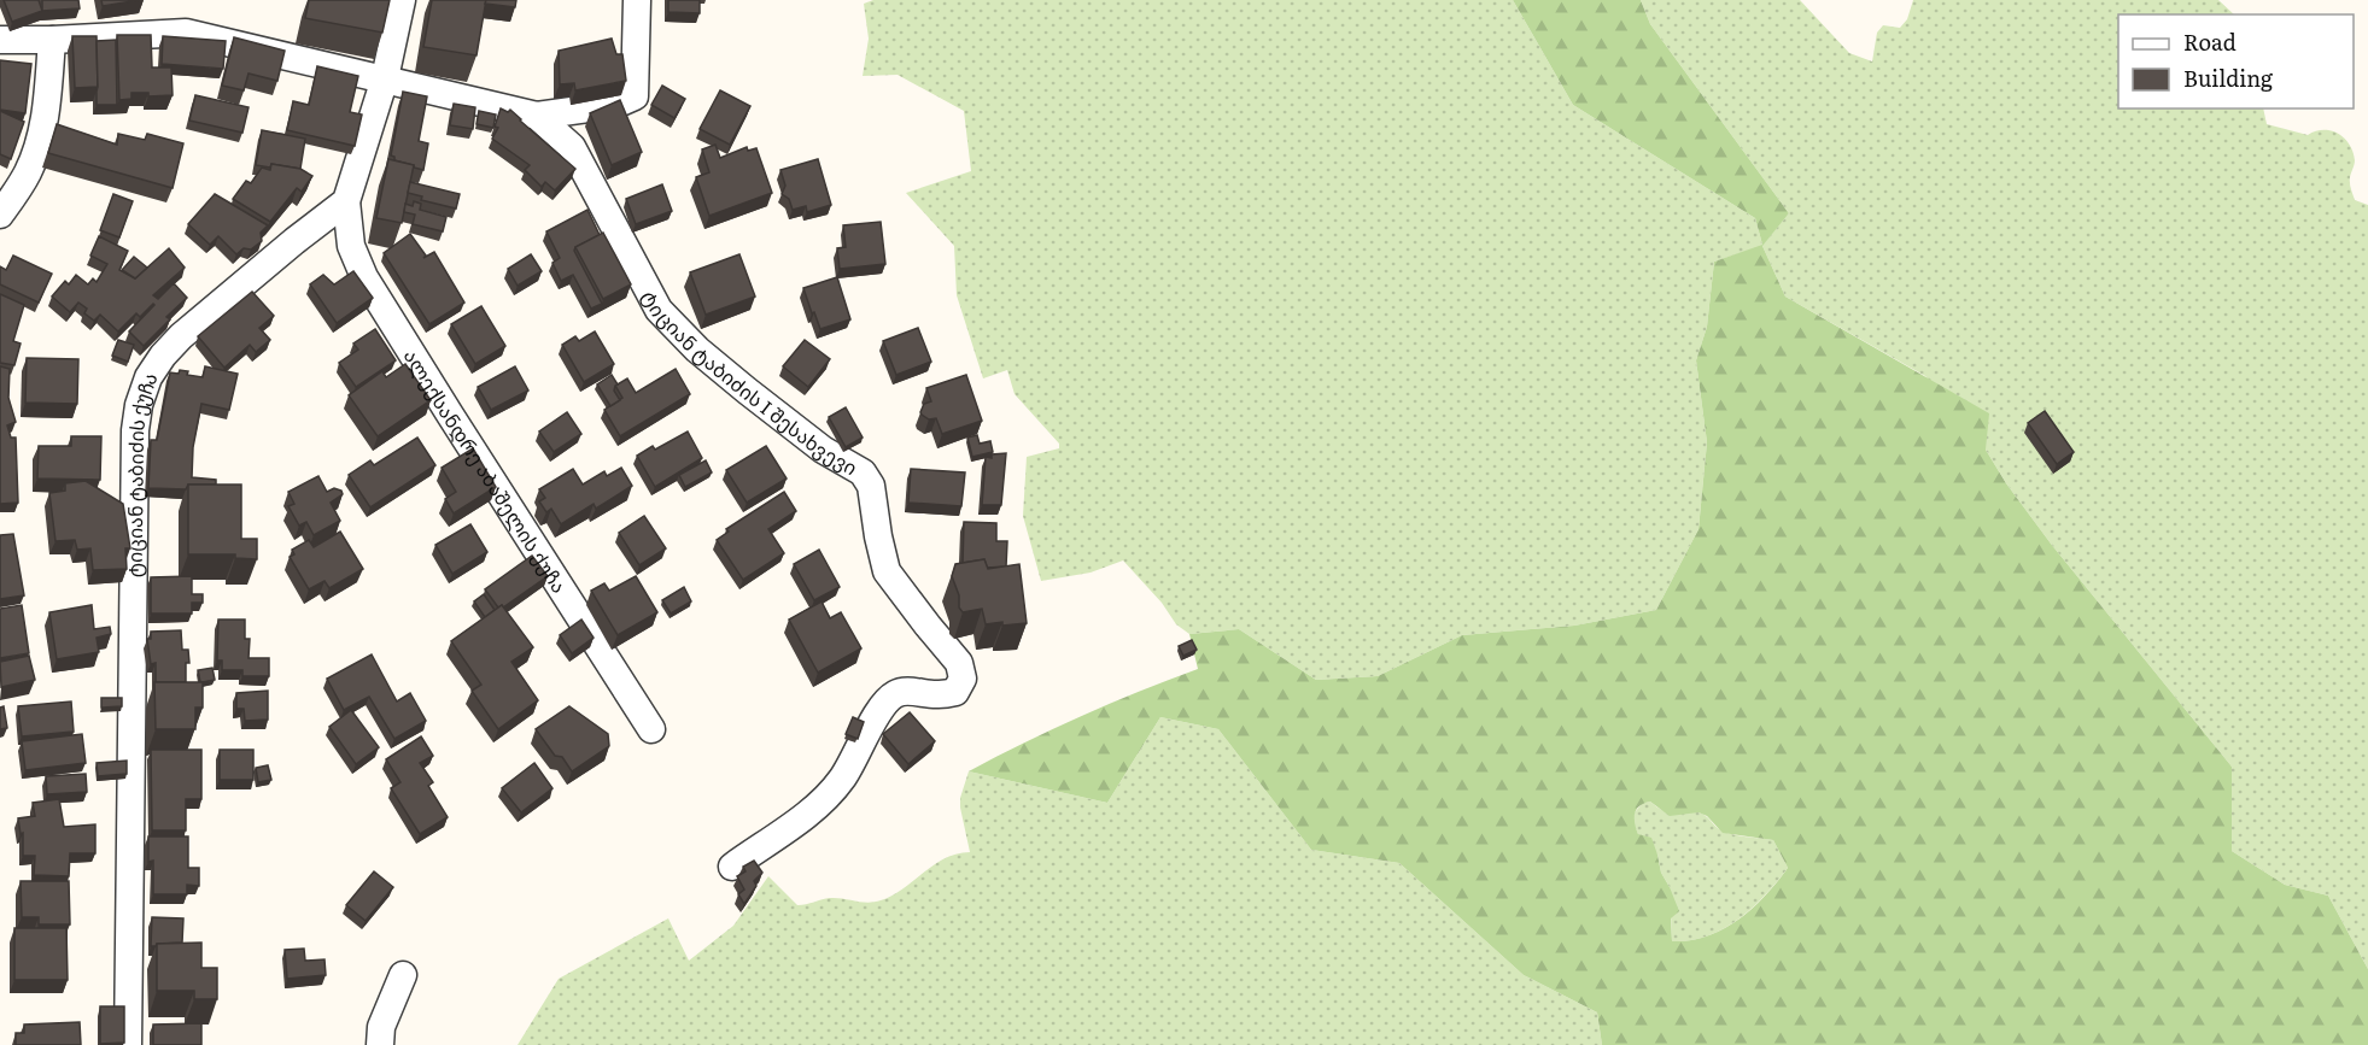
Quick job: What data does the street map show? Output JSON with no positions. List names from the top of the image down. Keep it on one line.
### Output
{"streets":{"street":["ტიციან ტაბიძის I შესახვევი","ალექსანდრე აბაშელის ქუჩა","ტიციან ტაბიძის ქუჩა"]},"crossings":[["ალექსანდრე აბაშელის ქუჩა","ტიციან ტაბიძის ქუჩა"]],"legend":["Road","Building"]}
